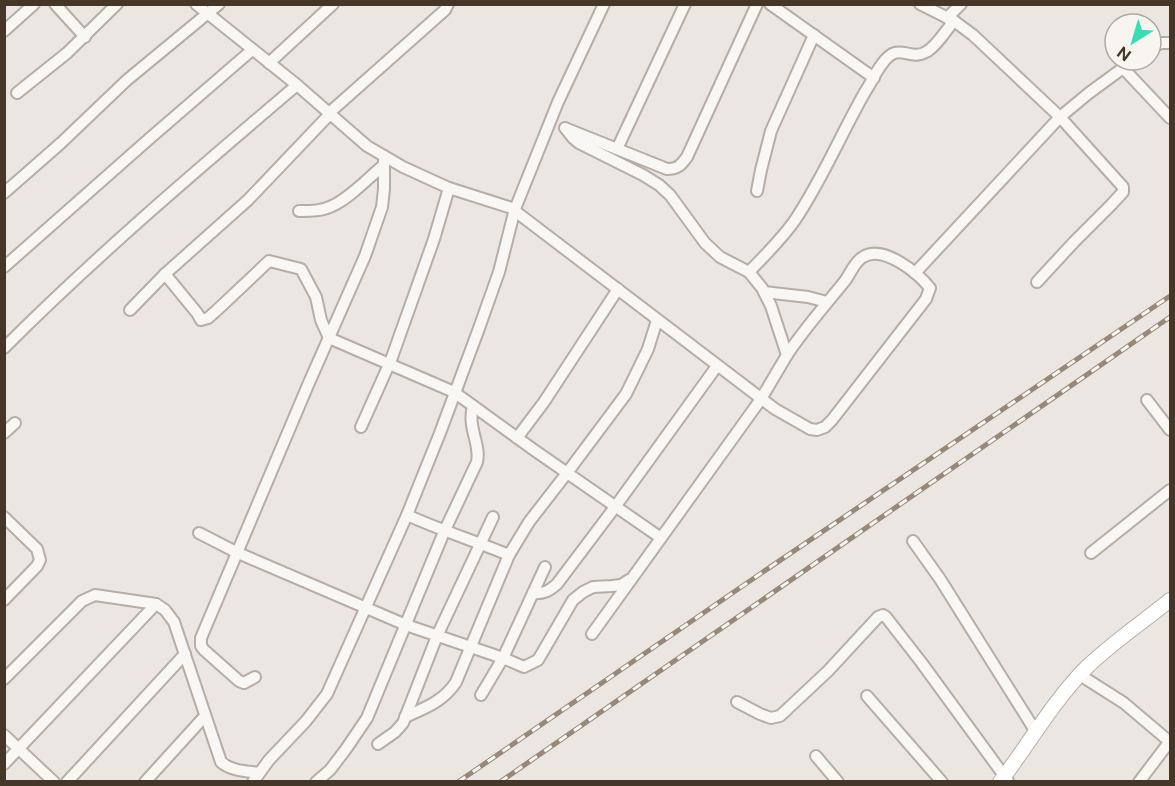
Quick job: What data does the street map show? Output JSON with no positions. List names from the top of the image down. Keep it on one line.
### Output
{"north":"bottom left"}
